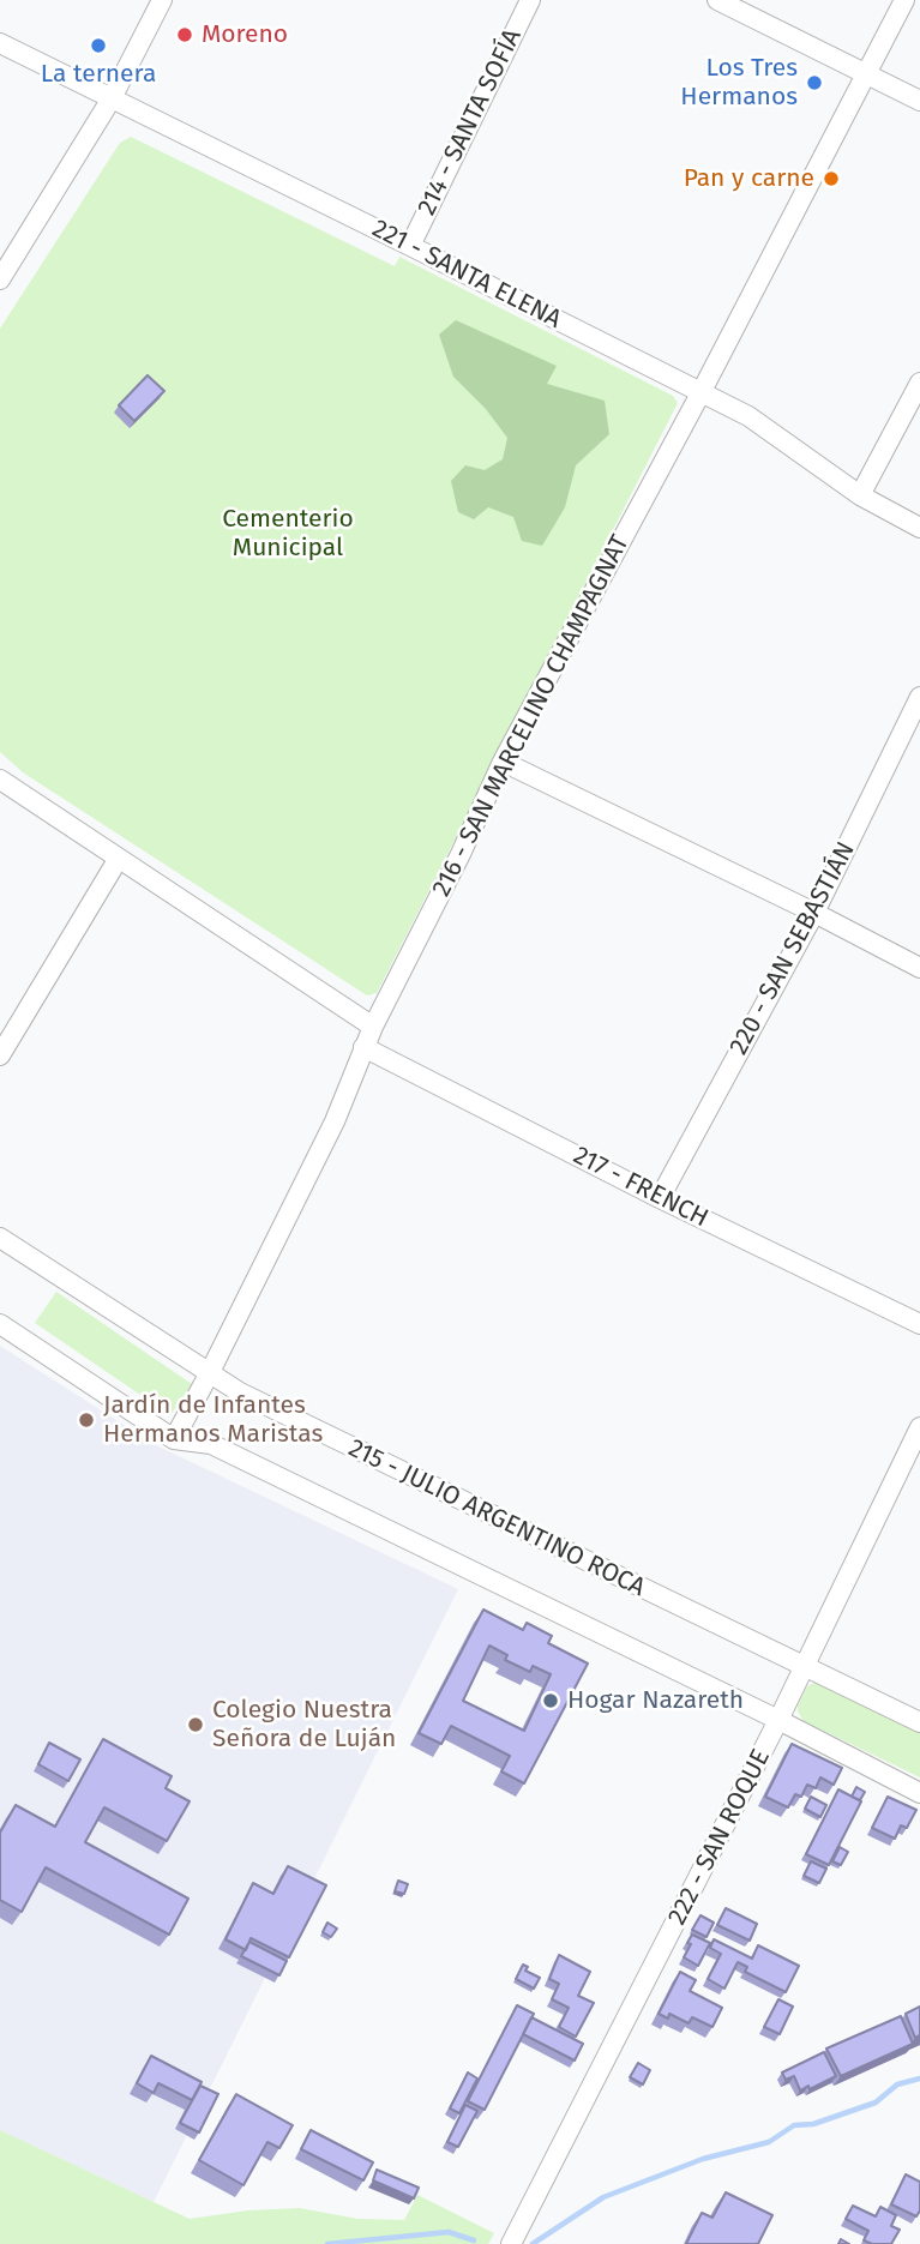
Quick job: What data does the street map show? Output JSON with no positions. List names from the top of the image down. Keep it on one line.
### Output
{"streets":{"street":["214 - SANTA SOFÍA","221 - SANTA ELENA","216 - SAN MARCELINO CHAMPAGNAT","220 - SAN SEBASTIÁN","217 - FRENCH","215 - JULIO ARGENTINO ROCA","222 - SAN ROQUE"]},"crossings":[["214 - SANTA SOFÍA","221 - SANTA ELENA"],["221 - SANTA ELENA","216 - SAN MARCELINO CHAMPAGNAT"],["216 - SAN MARCELINO CHAMPAGNAT","217 - FRENCH"],["216 - SAN MARCELINO CHAMPAGNAT","215 - JULIO ARGENTINO ROCA"],["220 - SAN SEBASTIÁN","217 - FRENCH"],["215 - JULIO ARGENTINO ROCA","222 - SAN ROQUE"]],"parks":["Cementerio Municipal"],"places":["Moreno","La ternera","Los Tres Hermanos","Pan y carne","Jardín de Infantes Hermanos Maristas","Hogar Nazareth","Colegio Nuestra Señora de Luján"]}
